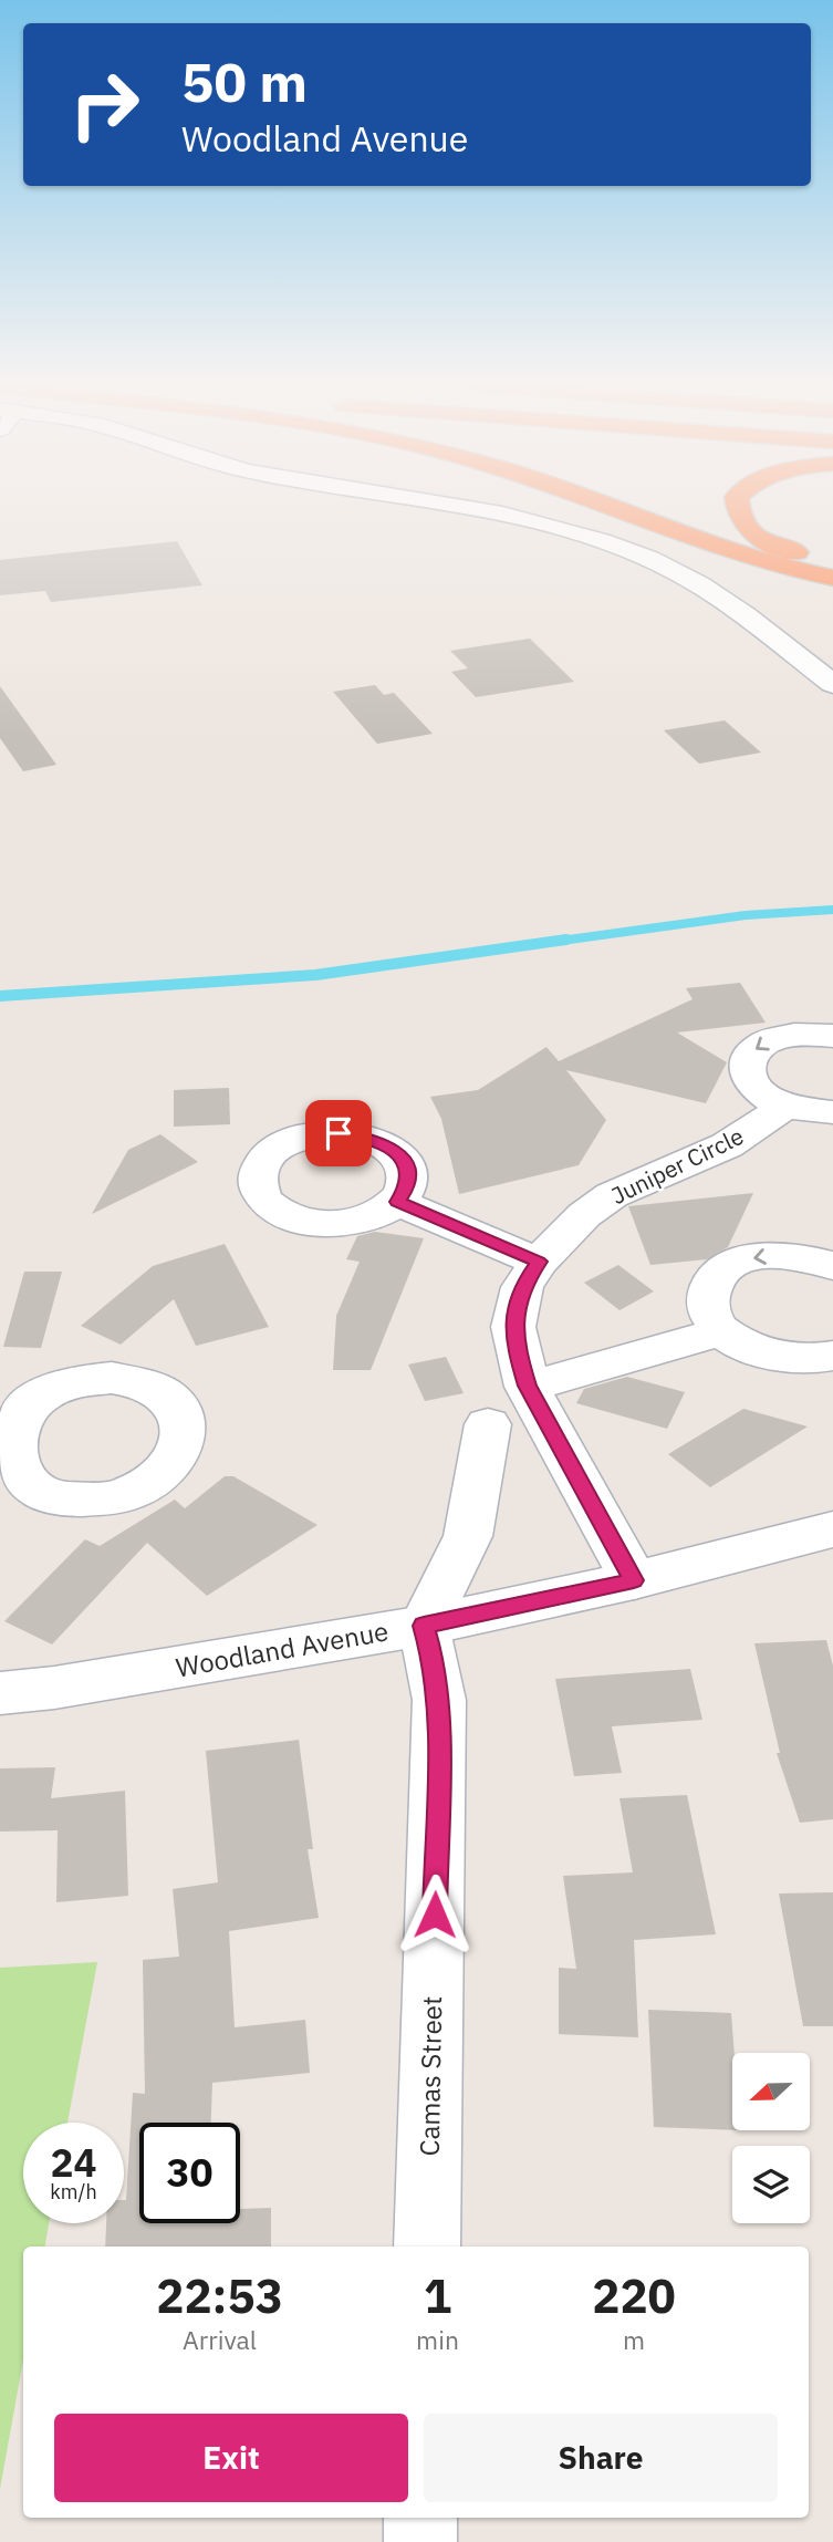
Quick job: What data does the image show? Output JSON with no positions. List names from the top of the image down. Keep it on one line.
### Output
{"streets":{"street":["Juniper Circle","Woodland Avenue","Camas Street"]},"crossings":[["Juniper Circle","Woodland Avenue"],["Woodland Avenue","Camas Street"]],"north":"left","page":{"turn":["50 m","Woodland Avenue"],"speed":"24 km/h","limit":"30","eta":["22:53","Arrival","1","min","220","m"],"buttons":["Exit","Share"]}}
